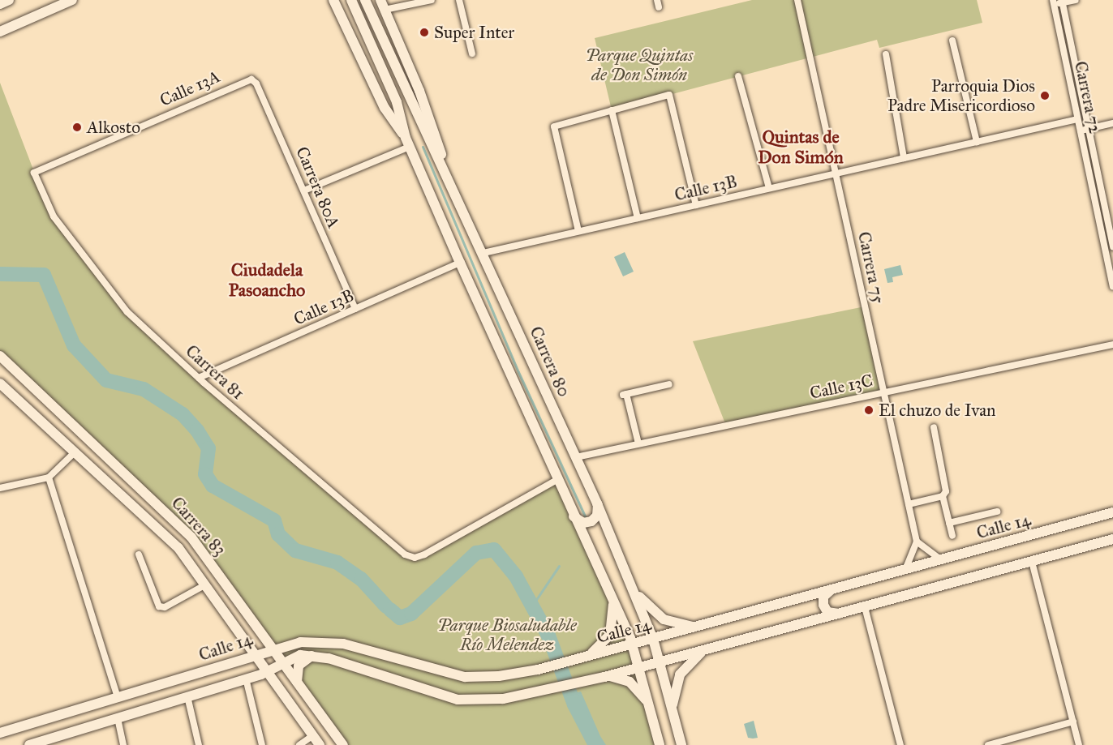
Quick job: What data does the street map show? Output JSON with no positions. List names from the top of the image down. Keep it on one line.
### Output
{"streets":{"street":["Calle 13A","Carrera 72","Carrera 80A","Calle 13B","Carrera 75","Carrera 80","Carrera 81","Calle 13C","Carrera 83","Calle 14"]},"crossings":[["Calle 13A","Carrera 80A"],["Calle 13A","Carrera 81"],["Carrera 72","Calle 13B"],["Carrera 80A","Calle 13B"],["Calle 13B","Carrera 75"],["Calle 13B","Carrera 80"],["Calle 13B","Carrera 81"],["Carrera 75","Calle 13C"],["Carrera 80","Calle 13C"],["Carrera 80","Calle 14"],["Carrera 83","Calle 14"]],"districts":["Quintas de Don Simón","Ciudadela Pasoancho"],"parks":["Parque Quintas de Don Simón","Parque Biosaludable Río Melendez"],"places":["Super Inter","Parroquia Dios Padre Misericordioso","Alkosto","El chuzo de Ivan"]}
